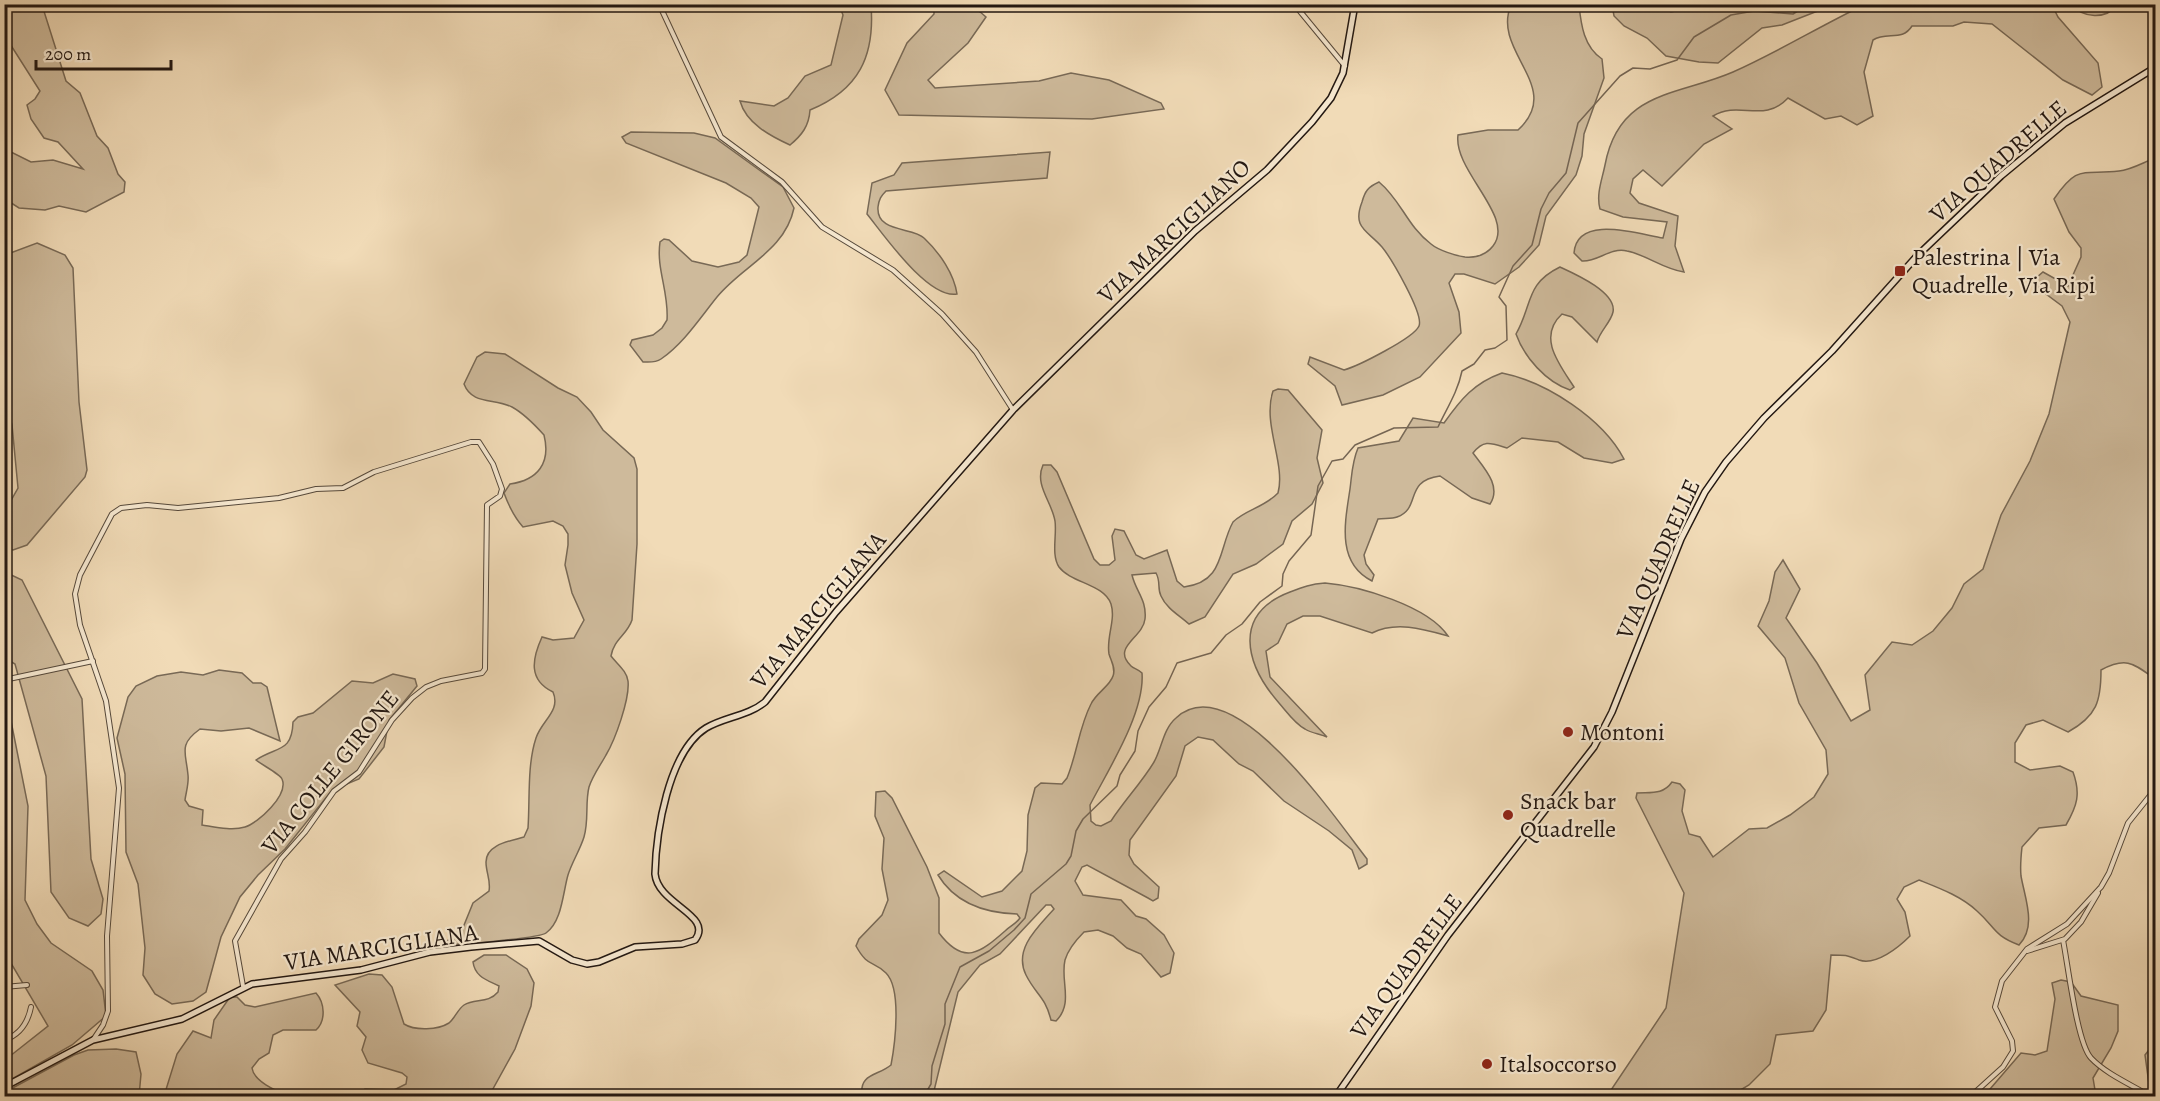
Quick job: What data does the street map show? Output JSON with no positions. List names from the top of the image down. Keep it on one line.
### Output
{"streets":{"street":["VIA QUADRELLE","VIA MARCIGLIANO","VIA MARCIGLIANA","VIA COLLE GIRONE"]},"crossings":[["VIA MARCIGLIANO","VIA MARCIGLIANA"],["VIA MARCIGLIANA","VIA COLLE GIRONE"]],"places":{"transit":["Palestrina | Via Quadrelle, Via Ripi"],"other":["Montoni","Snack bar Quadrelle","Italsoccorso"]},"scale_bar":"200 m"}
